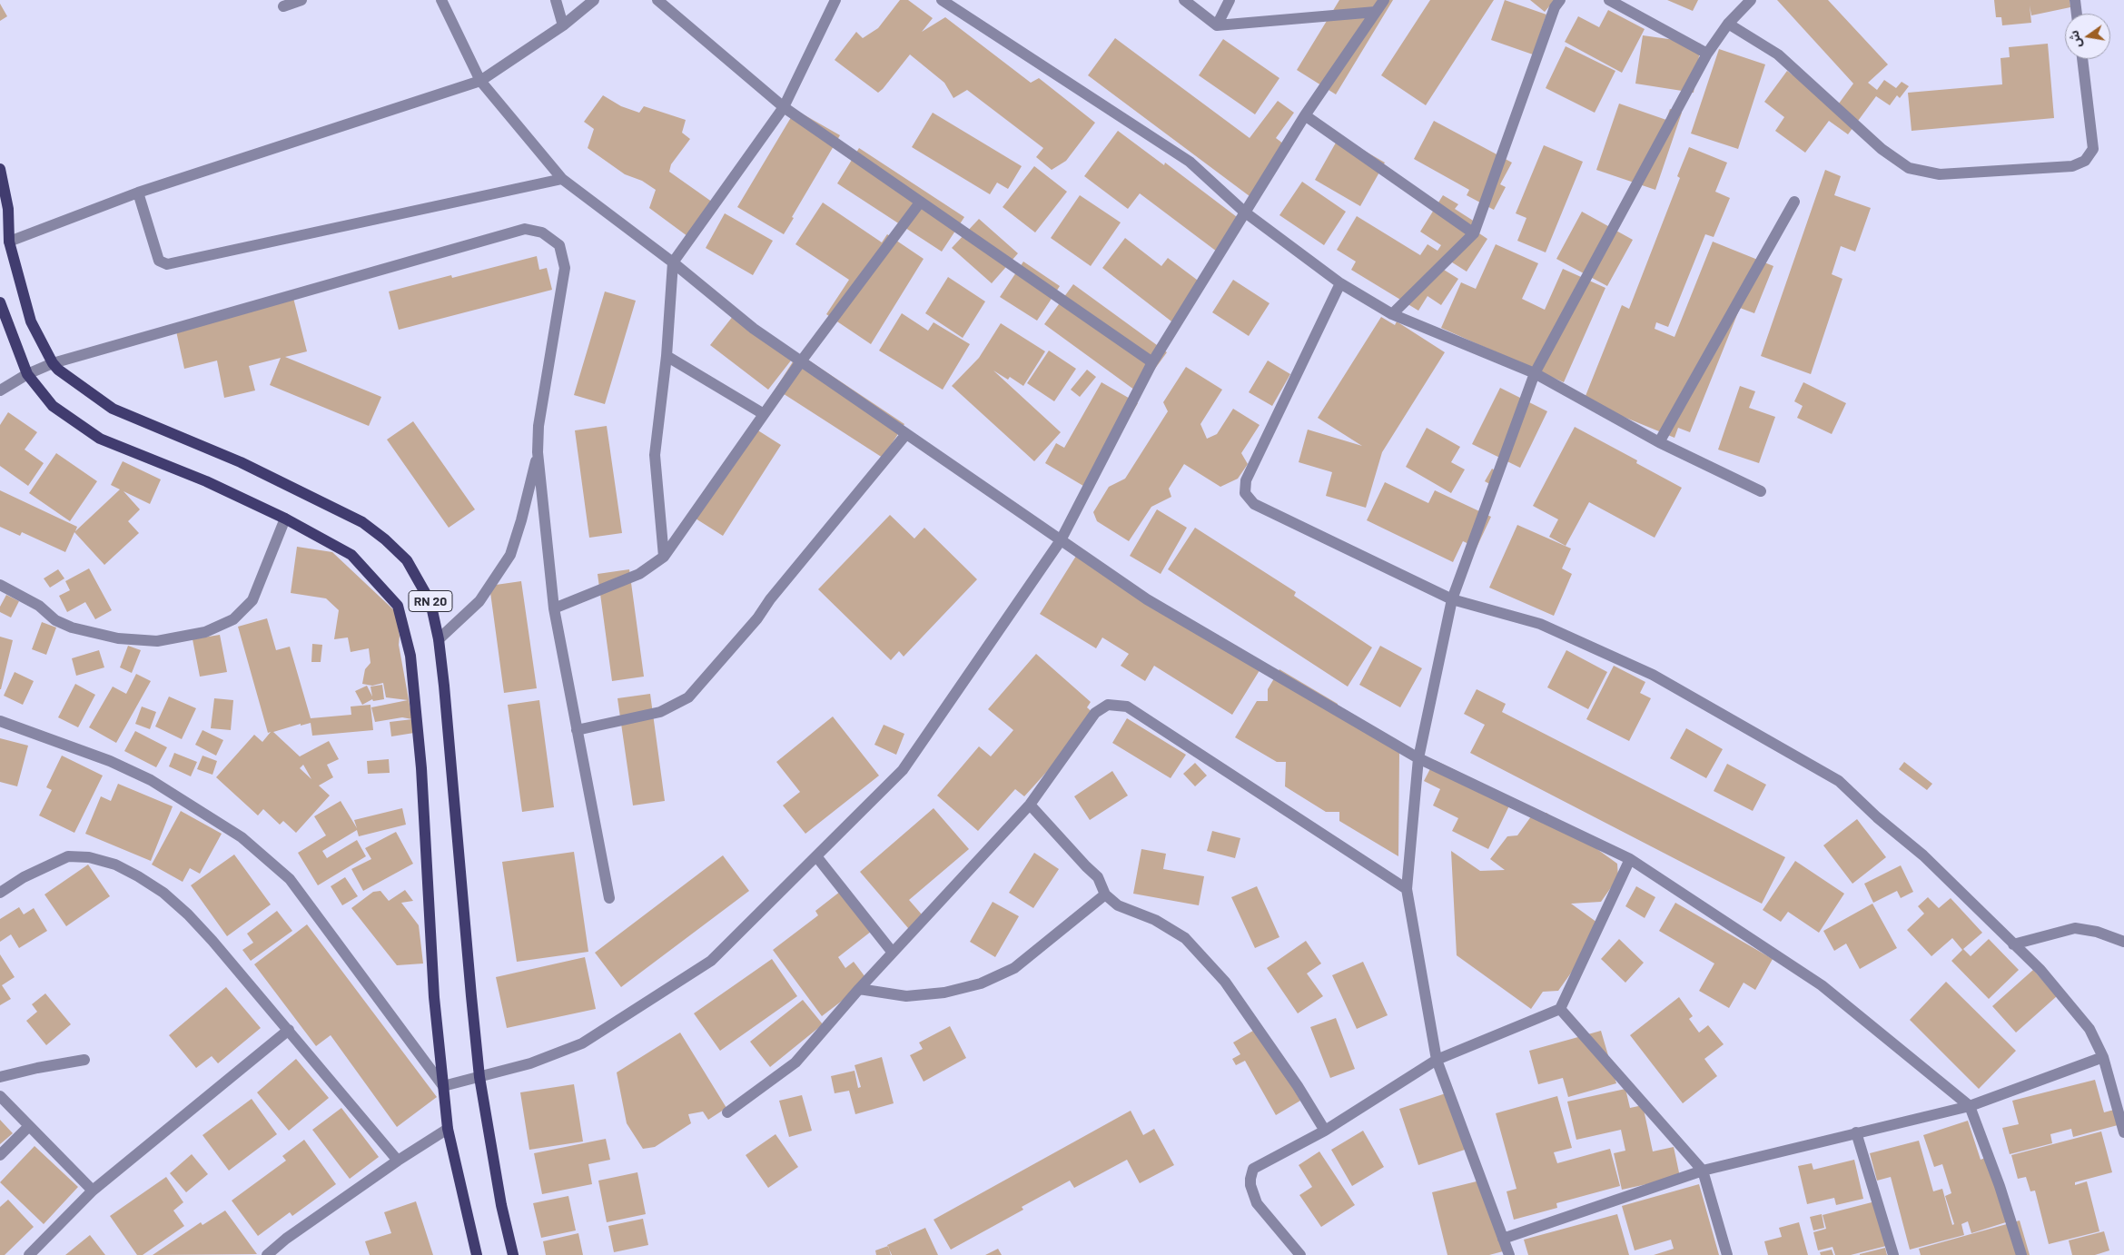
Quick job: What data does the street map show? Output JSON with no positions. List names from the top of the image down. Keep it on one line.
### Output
{"streets":{"main road":["RN 20"]},"north":"left"}
